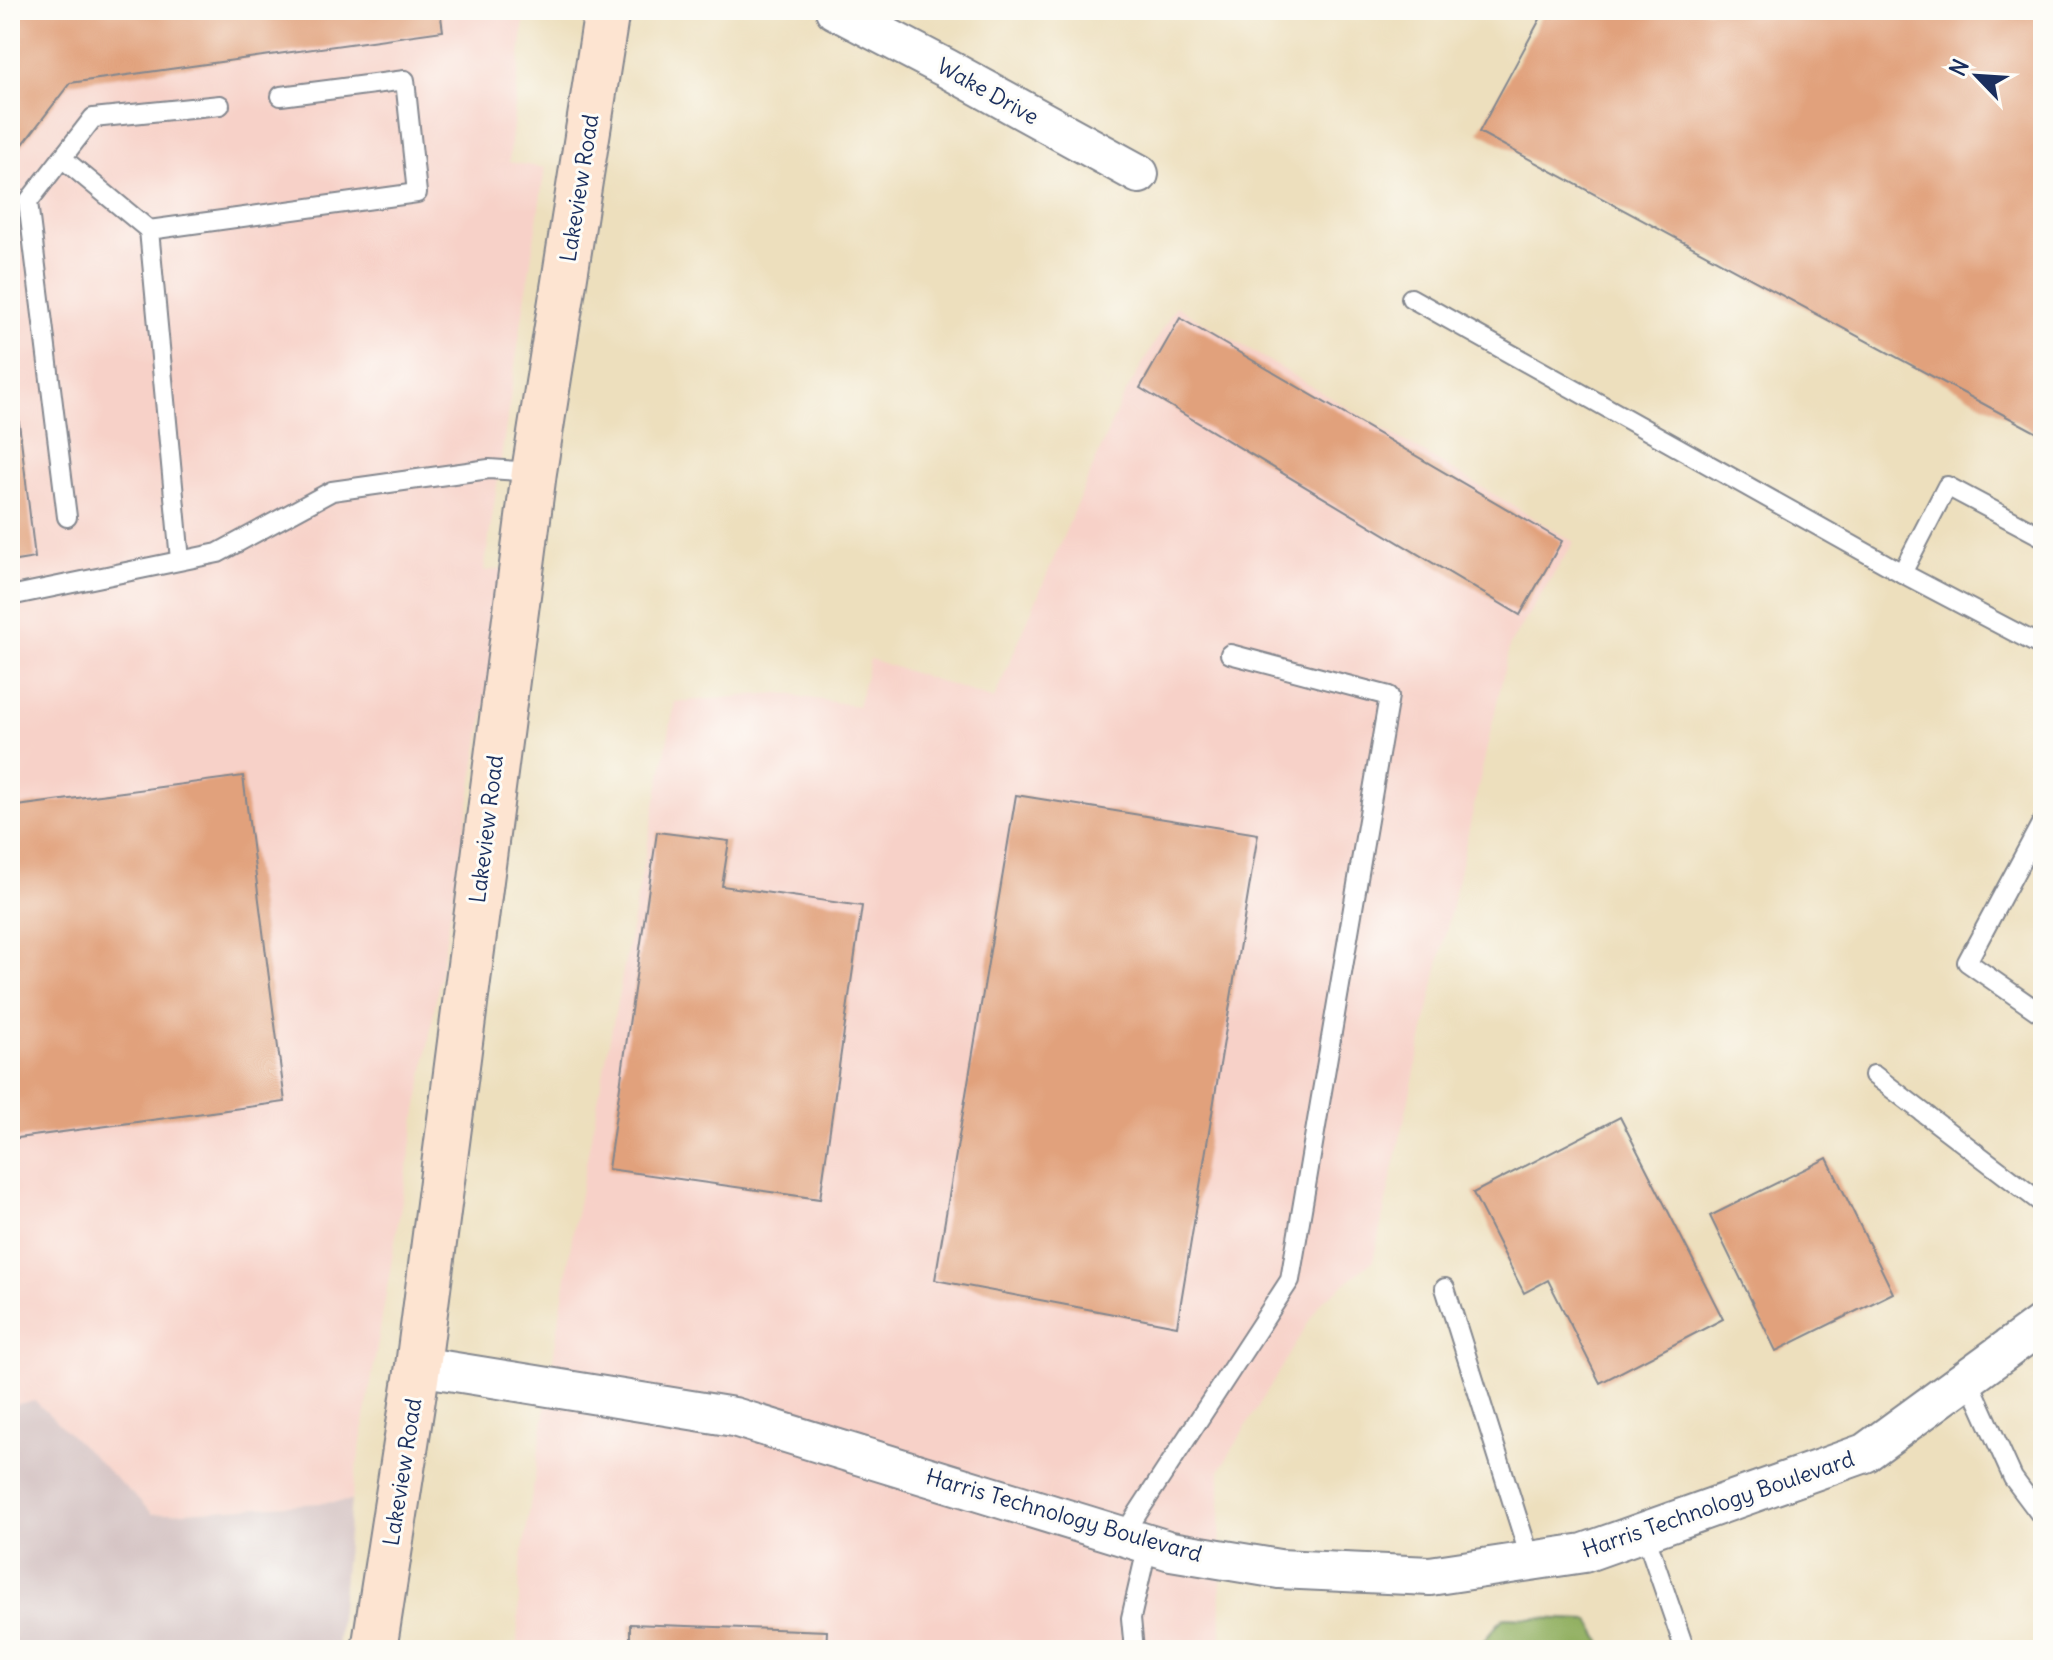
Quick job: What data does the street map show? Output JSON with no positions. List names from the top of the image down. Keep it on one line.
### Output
{"streets":{"main road":["Lakeview Road"],"street":["Wake Drive","Harris Technology Boulevard"]},"crossings":[["Lakeview Road","Harris Technology Boulevard"]],"north":"top left"}
